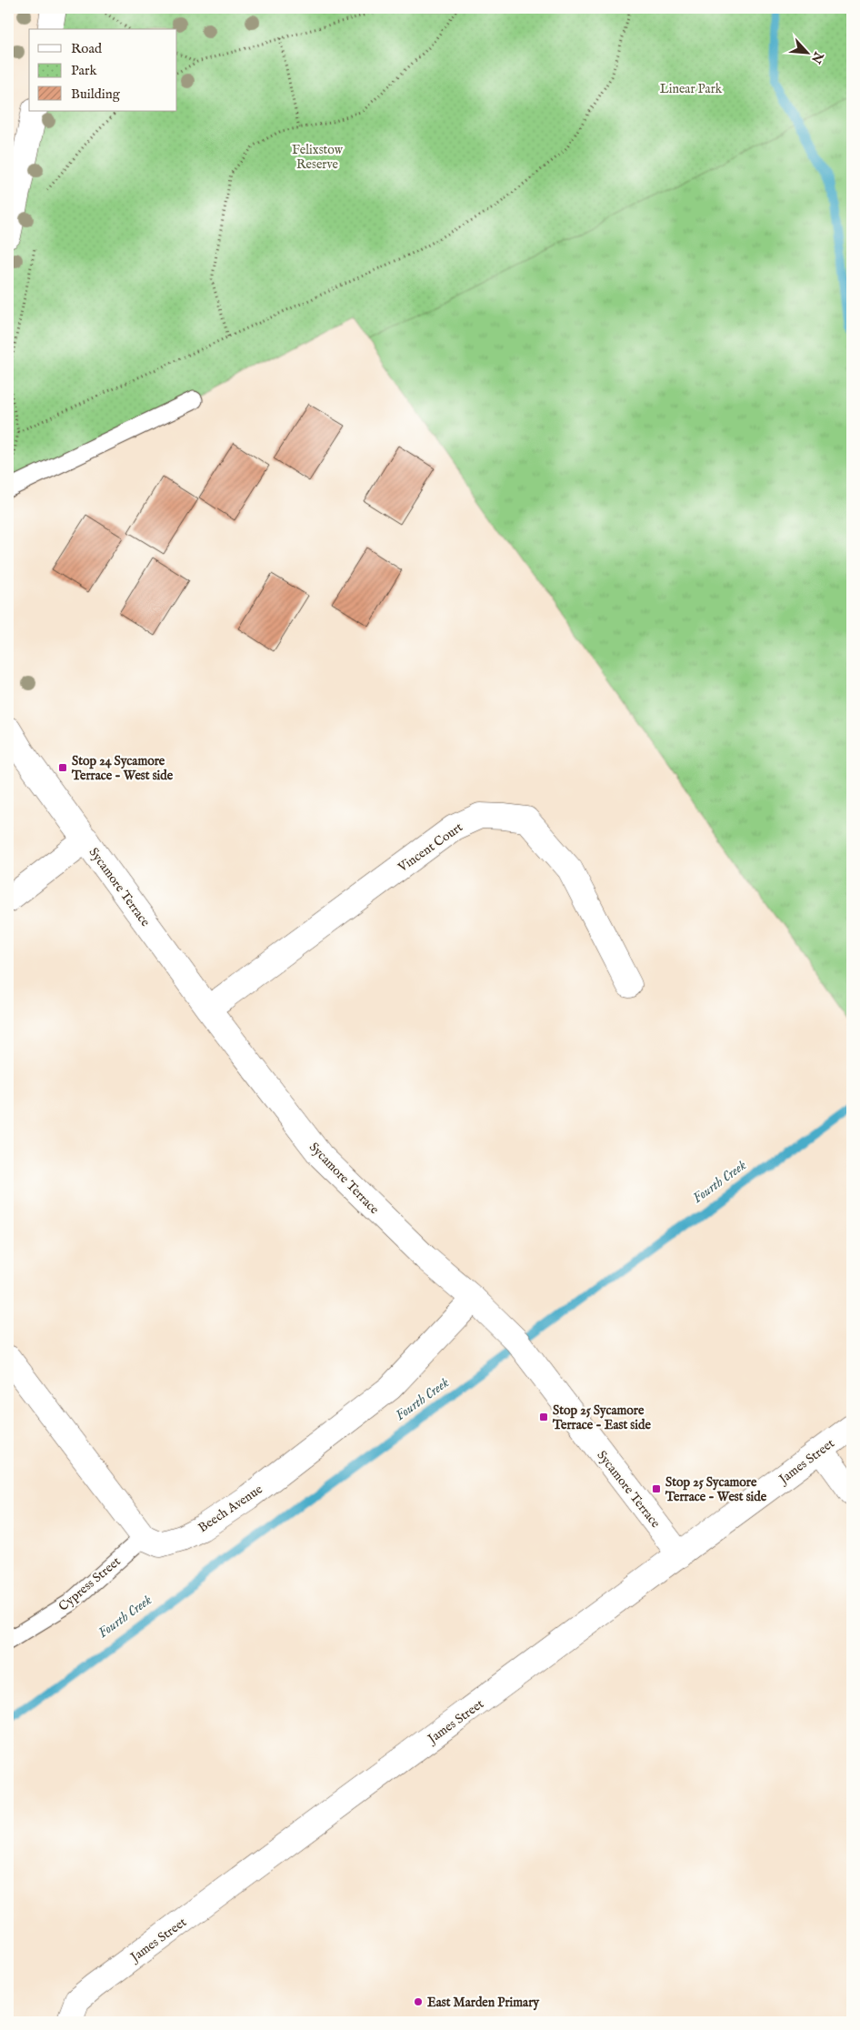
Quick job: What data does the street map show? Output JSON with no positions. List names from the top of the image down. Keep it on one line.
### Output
{"streets":{"street":["Vincent Court","Sycamore Terrace","James Street","Beech Avenue"],"lane":["Cypress Street"]},"crossings":[["Vincent Court","Sycamore Terrace"],["Sycamore Terrace","James Street"],["Sycamore Terrace","Beech Avenue"],["Beech Avenue","Cypress Street"]],"water":["Fourth Creek"],"parks":["Linear Park","Felixstow Reserve"],"places":{"transit":["Stop 24 Sycamore Terrace - West side","Stop 25 Sycamore Terrace - East side","Stop 25 Sycamore Terrace - West side"],"other":["East Marden Primary"]},"legend":["Road","Park","Building"],"north":"bottom right"}
